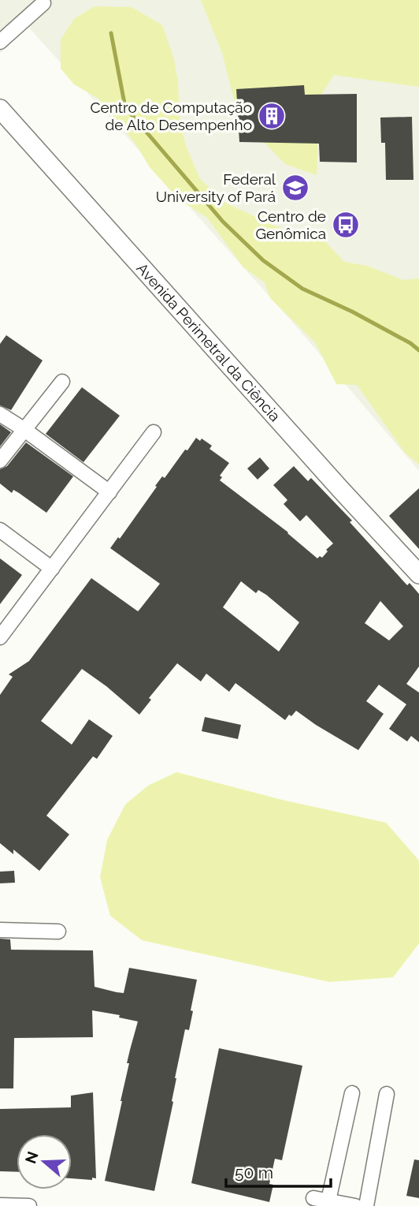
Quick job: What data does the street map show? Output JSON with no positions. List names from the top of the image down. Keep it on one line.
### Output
{"streets":{"main road":["Avenida Perimetral da Ciência"]},"places":{"building":["Centro de Computação de Alto Desempenho"],"school or university":["Federal University of Pará"],"bus stop":["Centro de Genômica"]},"scale_bar":"50 m","north":"left"}
